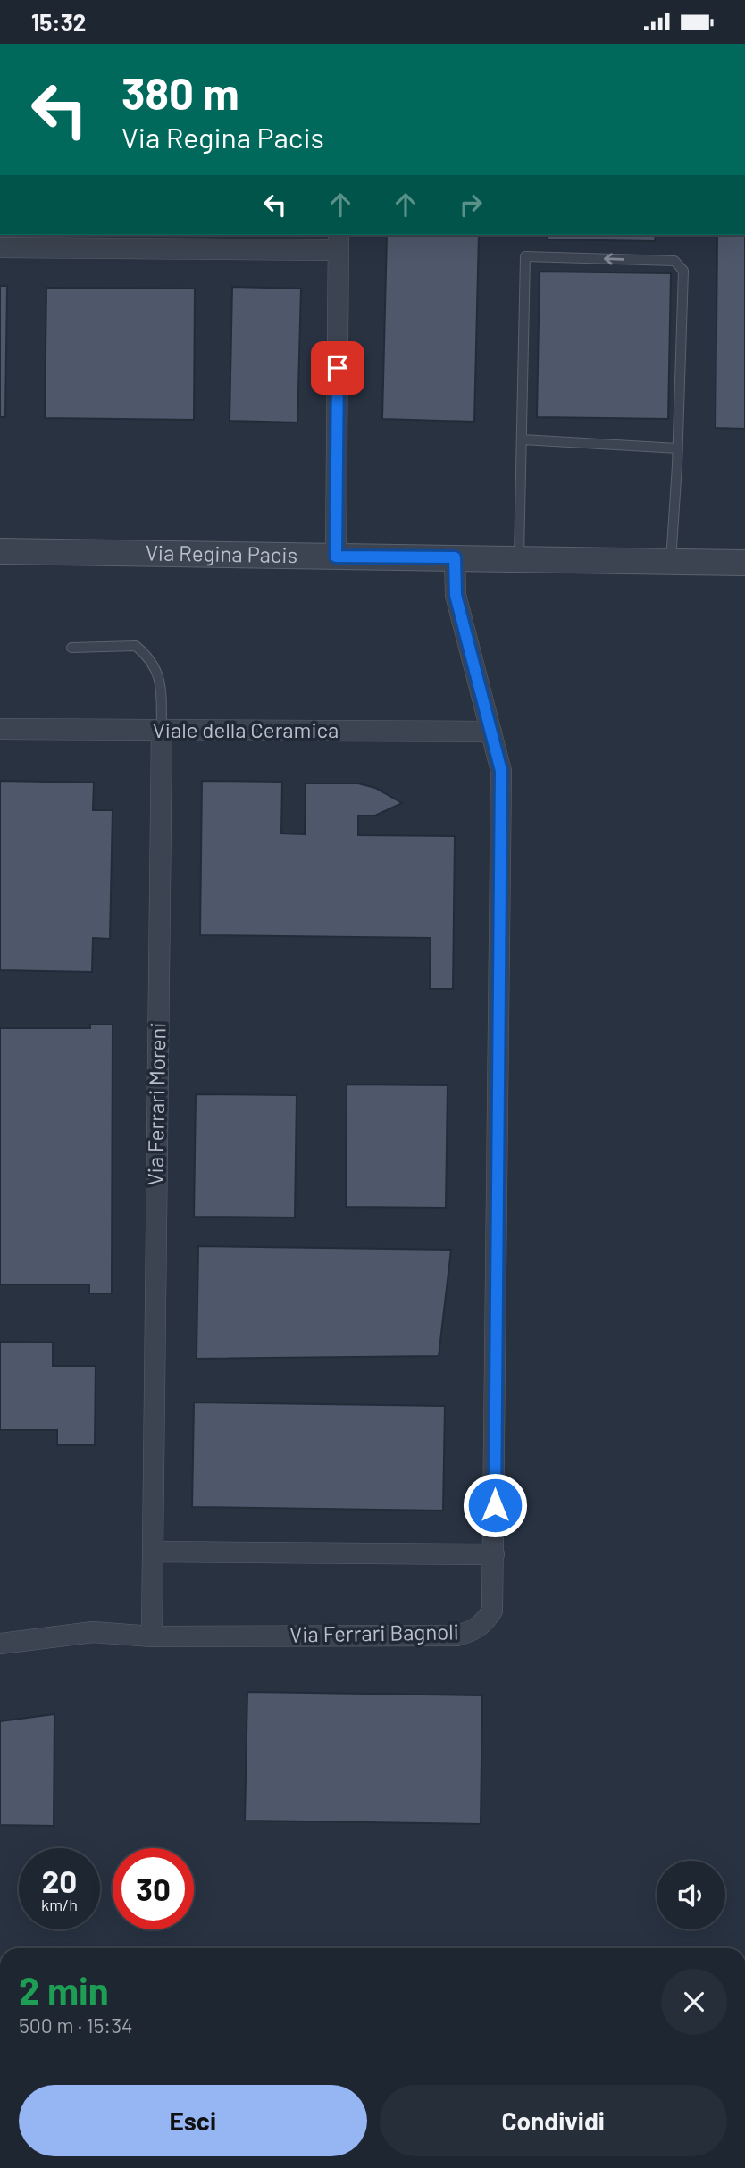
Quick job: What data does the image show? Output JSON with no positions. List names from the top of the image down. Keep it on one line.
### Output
{"streets":{"street":["Via Regina Pacis","Viale della Ceramica","Via Ferrari Moreni","Via Ferrari Bagnoli"]},"crossings":[["Via Regina Pacis","Via Ferrari Bagnoli"],["Viale della Ceramica","Via Ferrari Moreni"],["Viale della Ceramica","Via Ferrari Bagnoli"],["Via Ferrari Moreni","Via Ferrari Bagnoli"]],"page":{"status":"15:32","turn":["380 m","Via Regina Pacis"],"speed":"20 km/h","limit":"30","heading":["2 min","500 m · 15:34"],"buttons":["Esci","Condividi"]}}
